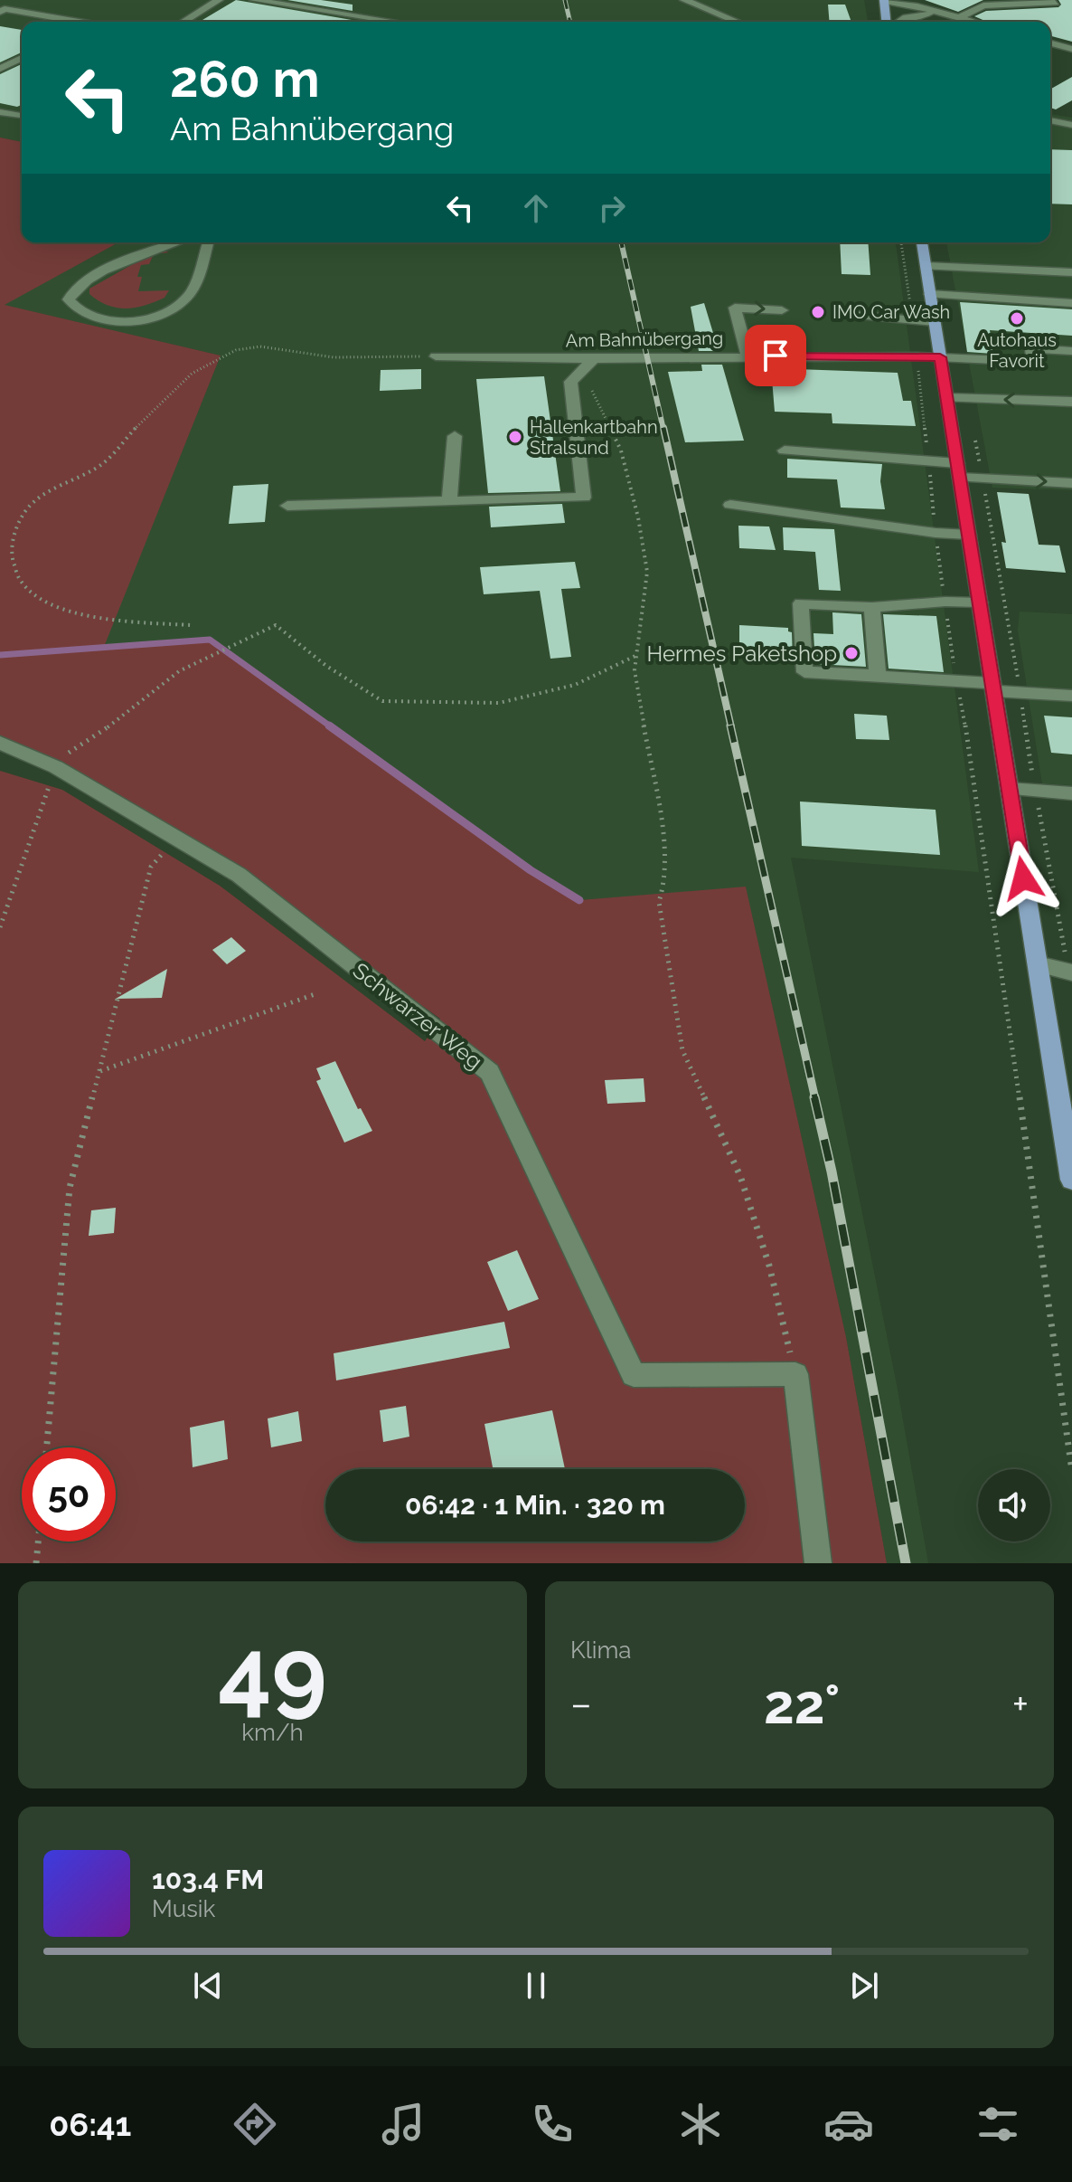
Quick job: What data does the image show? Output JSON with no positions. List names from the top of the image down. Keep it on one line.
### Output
{"streets":{"street":["Am Bahnübergang","Schwarzer Weg"]},"places":["IMO Car Wash","Autohaus Favorit","Hallenkartbahn Stralsund","Hermes Paketshop"],"page":{"turn":["260 m","Am Bahnübergang"],"limit":"50","trip":"06:42 · 1 Min. · 320 m","tile":[["49","km/h"],"Klima"],"heat":["−","22°","+"],"song":["103.4 FM","Musik"],"tabs":"06:41"}}
